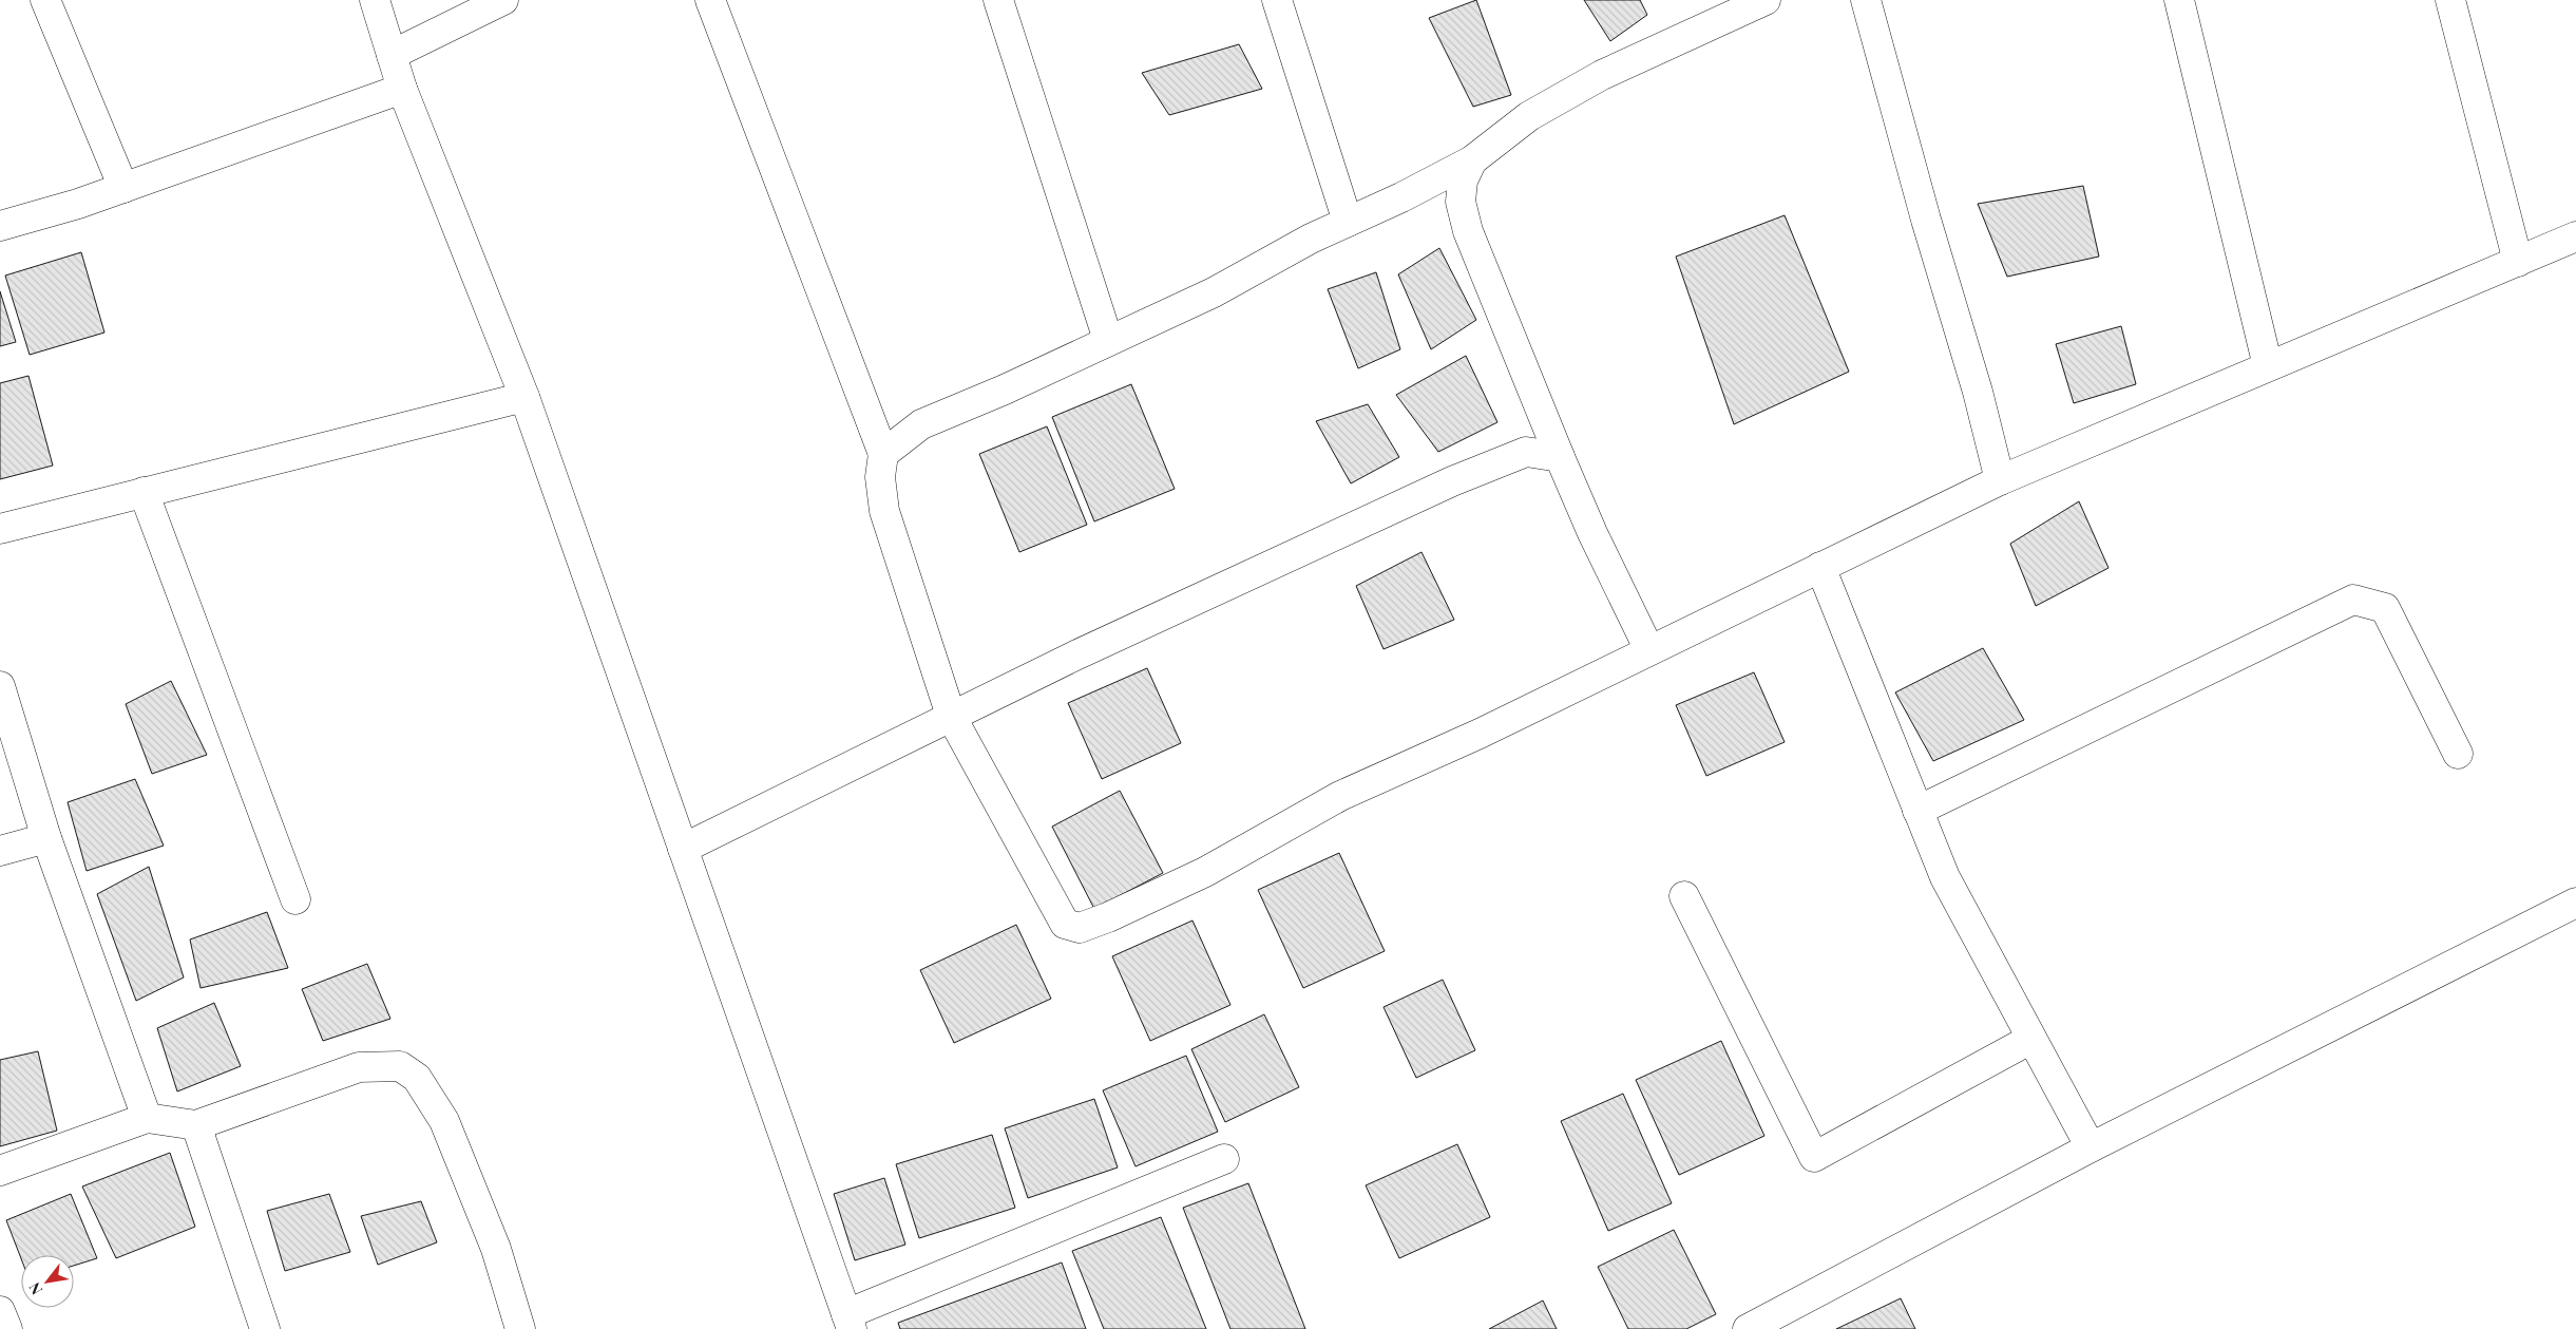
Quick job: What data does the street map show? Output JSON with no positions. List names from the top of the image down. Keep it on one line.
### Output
{"north":"bottom left"}
